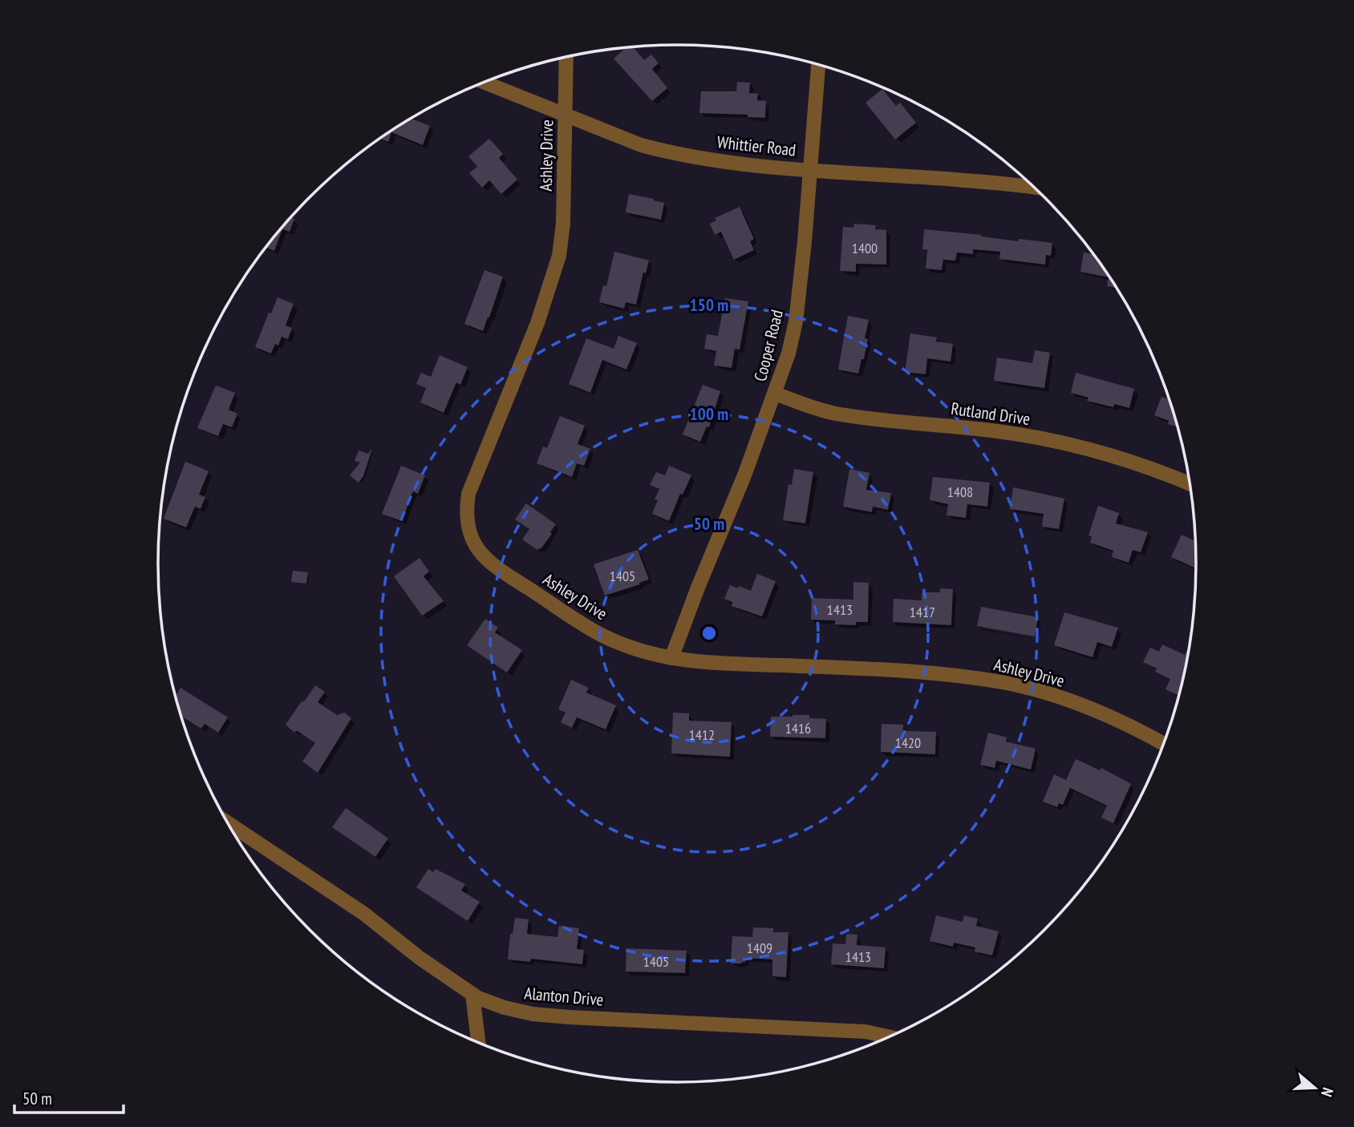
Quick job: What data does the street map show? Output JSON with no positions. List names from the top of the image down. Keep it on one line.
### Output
{"streets":{"street":["Whittier Road","Ashley Drive","Cooper Road","Rutland Drive","Alanton Drive"]},"crossings":[["Whittier Road","Ashley Drive"],["Whittier Road","Cooper Road"],["Ashley Drive","Cooper Road"],["Cooper Road","Rutland Drive"]],"house_numbers":["1400","1408","1405","1413","1417","1416","1412","1420","1409","1413","1405"],"scale_bar":"50 m","north":"right","rings":["150 m","100 m","50 m"]}
